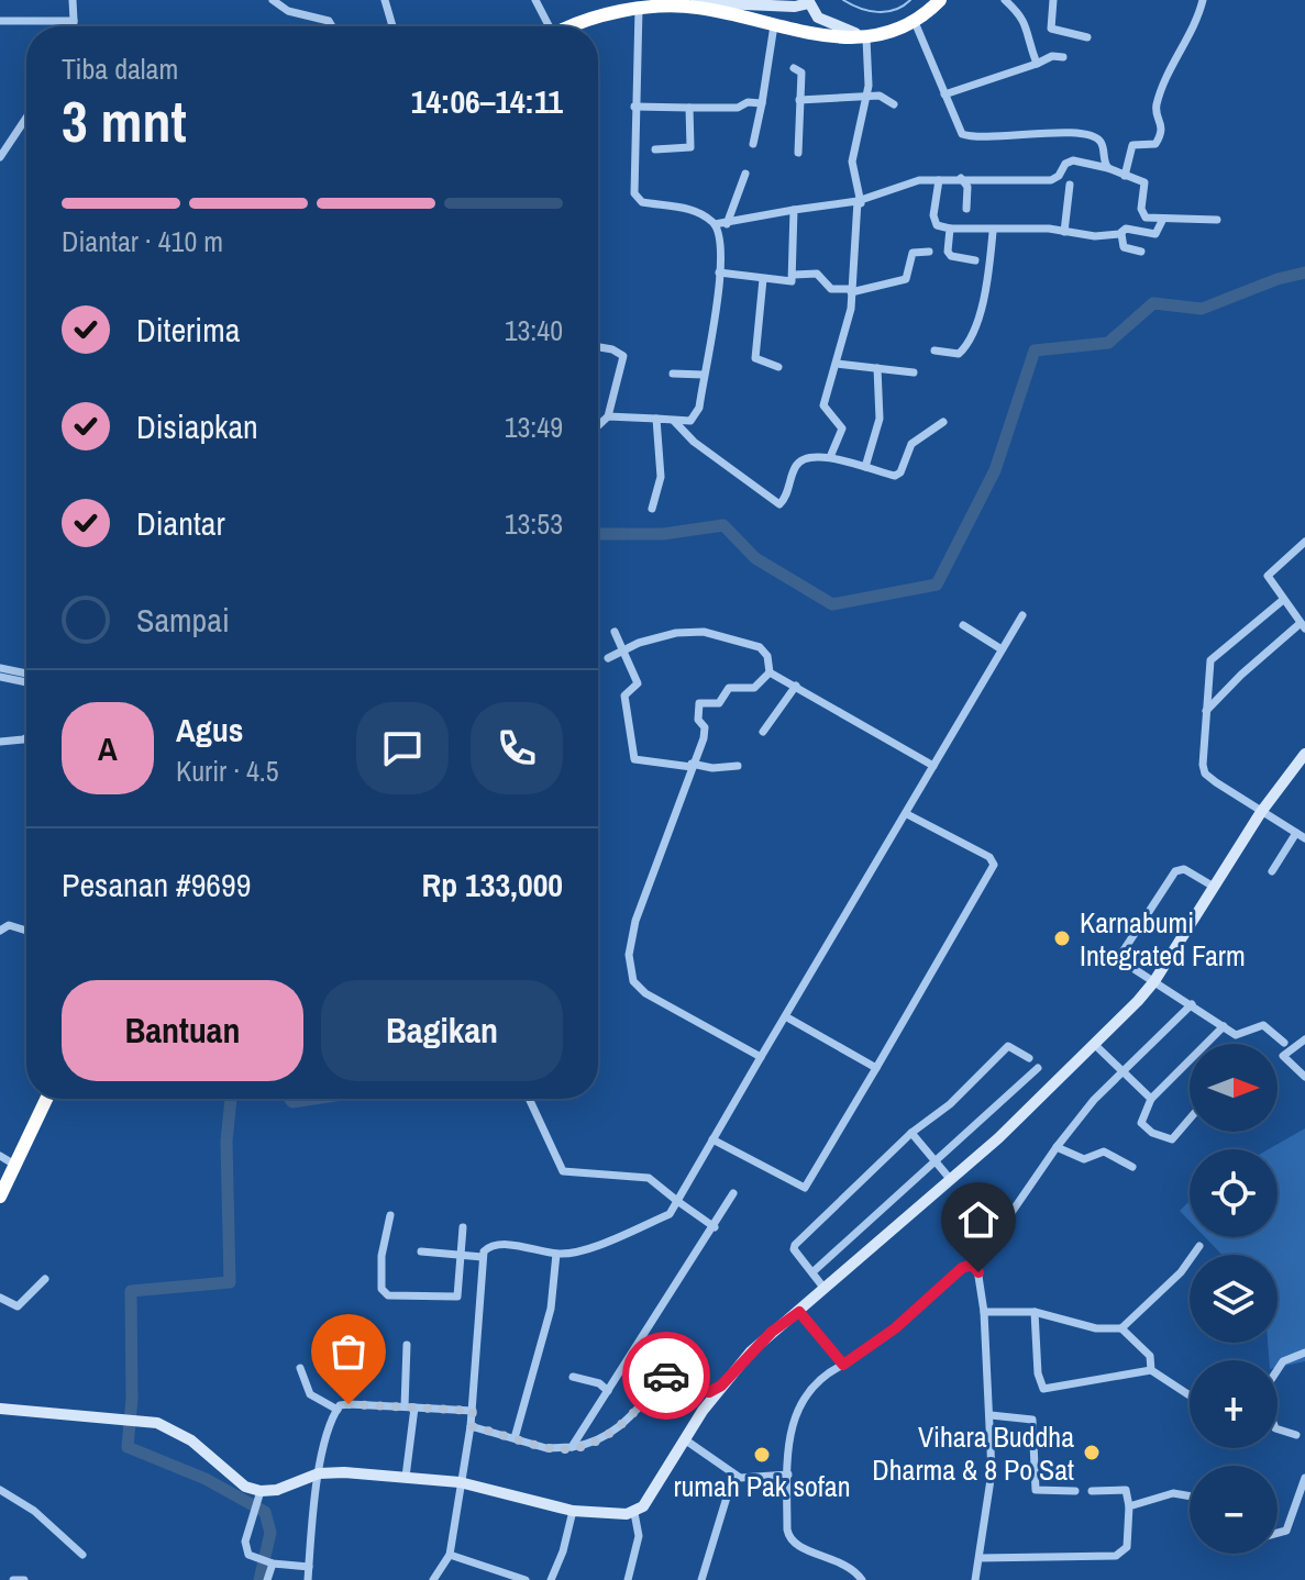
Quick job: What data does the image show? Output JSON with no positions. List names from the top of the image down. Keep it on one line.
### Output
{"places":["Karnabumi Integrated Farm","Vihara Buddha Dharma & 8 Po Sat","rumah Pak sofan"],"north":"right","page":{"heading":["3 mnt","Tiba dalam","14:06–14:11"],"panel":["Agus","Kurir · 4.5","Pesanan #9699","Rp 133,000"],"bar":"Diantar · 410 m","list":[["Diterima","13:40"],["Disiapkan","13:49"],["Diantar","13:53"],"Sampai"],"round":"A","buttons":["Bantuan","Bagikan"],"map_buttons":["+","−"]}}
